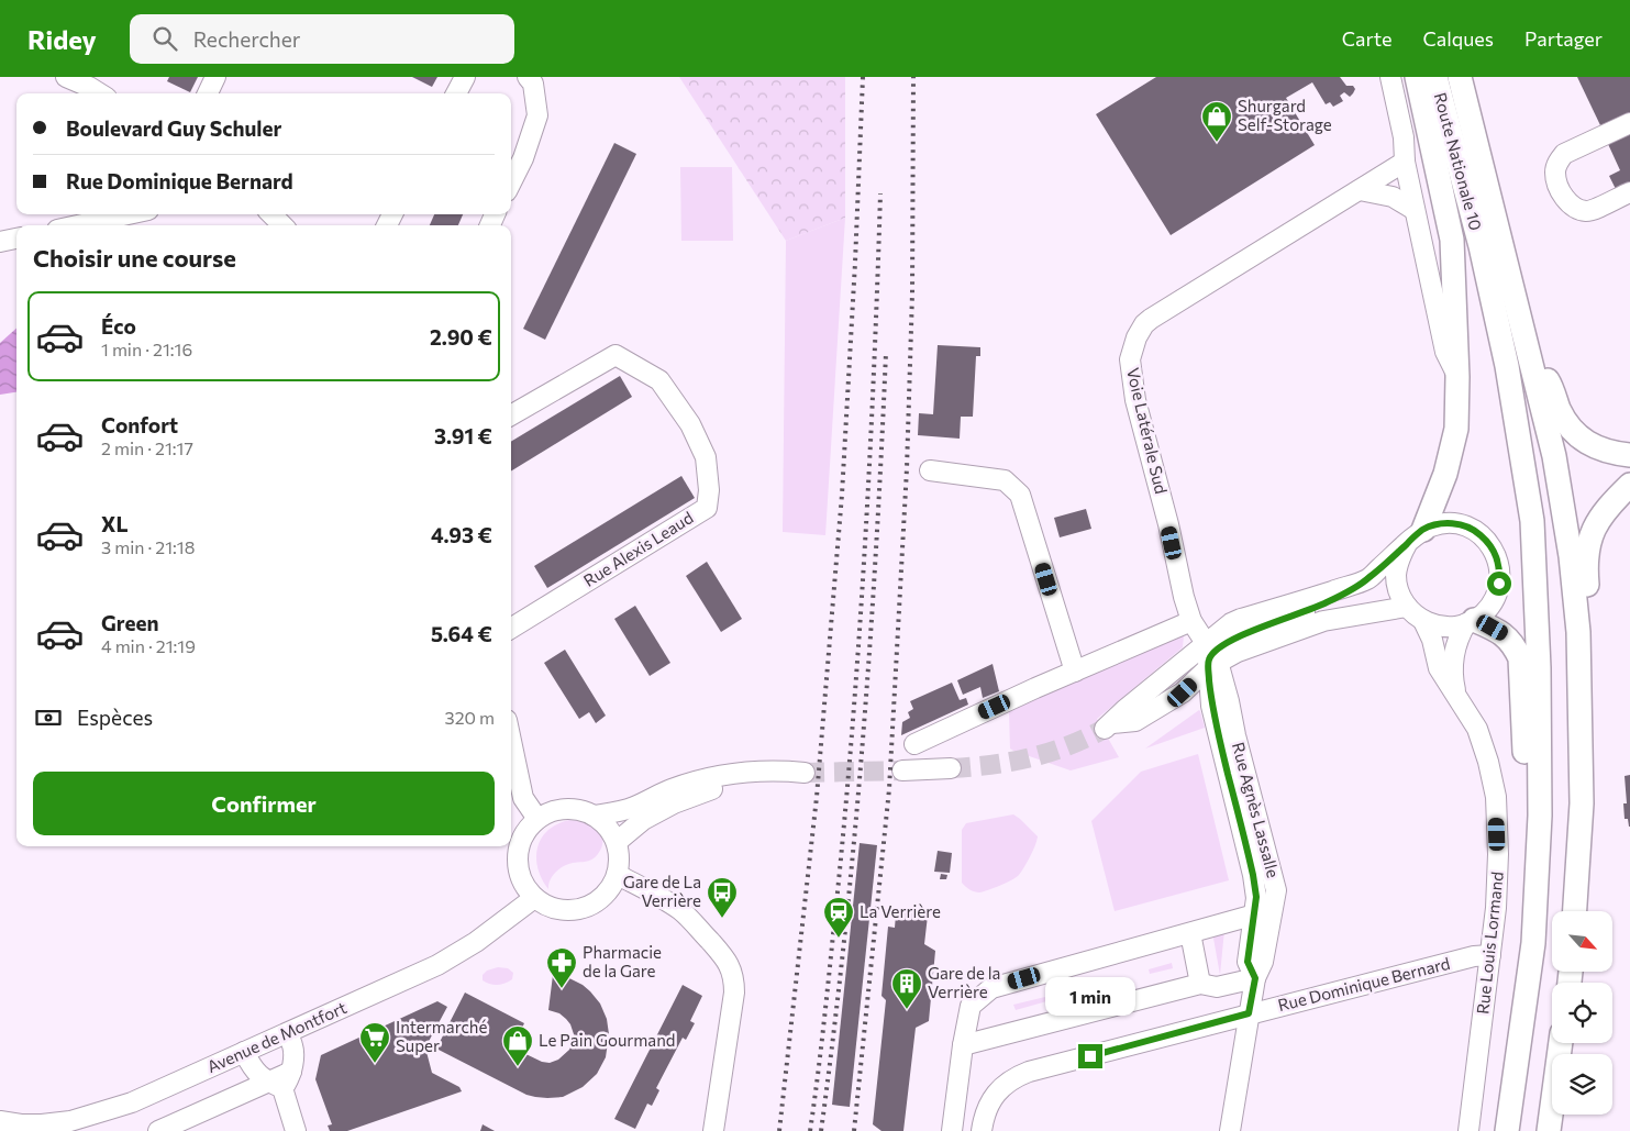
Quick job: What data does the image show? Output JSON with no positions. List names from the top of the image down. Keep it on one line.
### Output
{"streets":{"main road":["Route Nationale 10"],"street":["Voie Latérale Sud","Rue Alexis Leaud","Rue Agnès Lassalle","Rue Louis Lormand","Rue Dominique Bernard","Avenue de Montfort"]},"crossings":[["Voie Latérale Sud","Rue Agnès Lassalle"],["Rue Agnès Lassalle","Rue Dominique Bernard"],["Rue Louis Lormand","Rue Dominique Bernard"]],"places":{"shop":["Shurgard Self-Storage","Le Pain Gourmand"],"bus stop":["Gare de La Verrière"],"station":["La Verrière"],"pharmacy":["Pharmacie de la Gare"],"building":["Gare de la Verrière"],"supermarket":["Intermarché Super"]},"north":"bottom right","page":{"header":"Ridey","search":"Rechercher","nav":["Carte","Calques","Partager"],"banner":["Boulevard Guy Schuler","Rue Dominique Bernard"],"heading":"Choisir une course","list":[{"name":"Éco","note":"1 min · 21:16","value":"2.90 €"},{"name":"Confort","note":"2 min · 21:17","value":"3.91 €"},{"name":"XL","note":"3 min · 21:18","value":"4.93 €"},{"name":"Green","note":"4 min · 21:19","value":"5.64 €"}],"pay":["Espèces","320 m"],"buttons":"Confirmer","bubble":"1 min"}}
